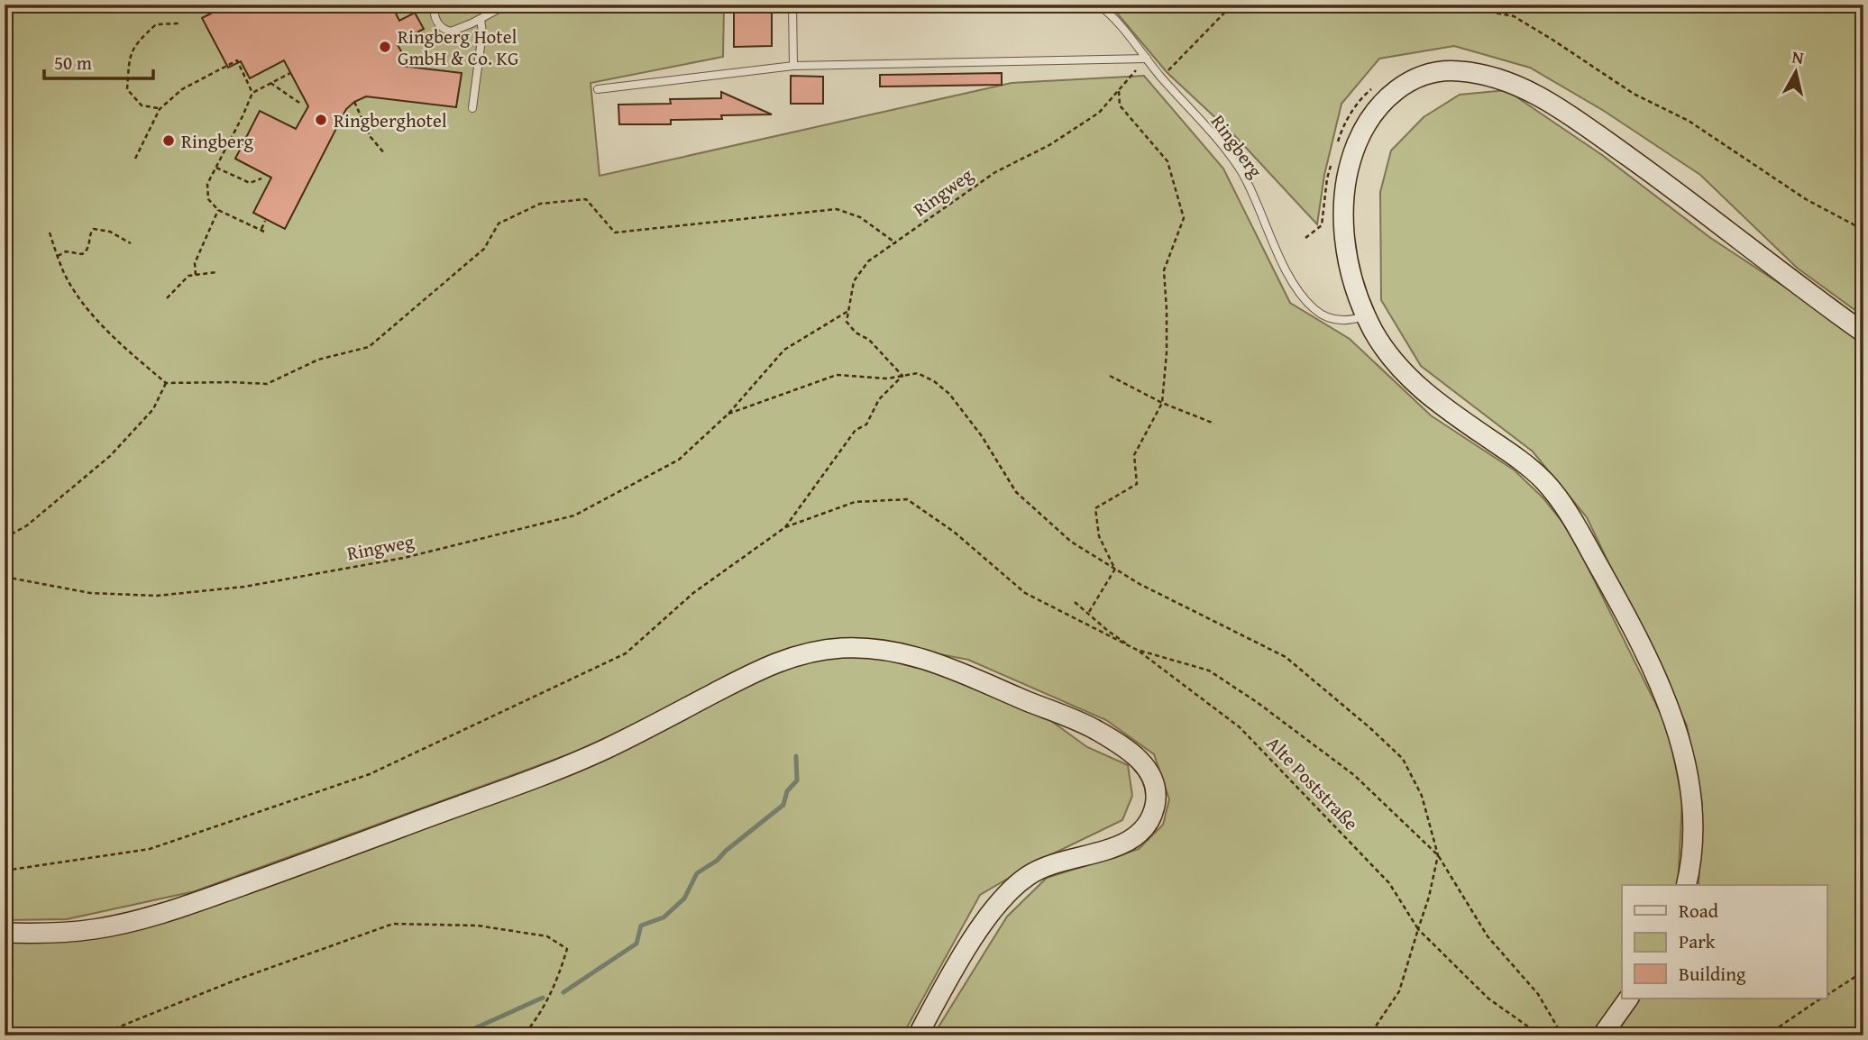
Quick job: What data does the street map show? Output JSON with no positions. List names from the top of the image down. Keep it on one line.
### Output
{"streets":{"lane":["Ringberg"],"path":["Ringweg","Alte Poststraße"]},"crossings":[["Ringberg","Ringweg"]],"places":["Ringberg Hotel GmbH & Co. KG","Ringberghotel","Ringberg"],"legend":["Road","Park","Building"],"scale_bar":"50 m","north":"top"}
